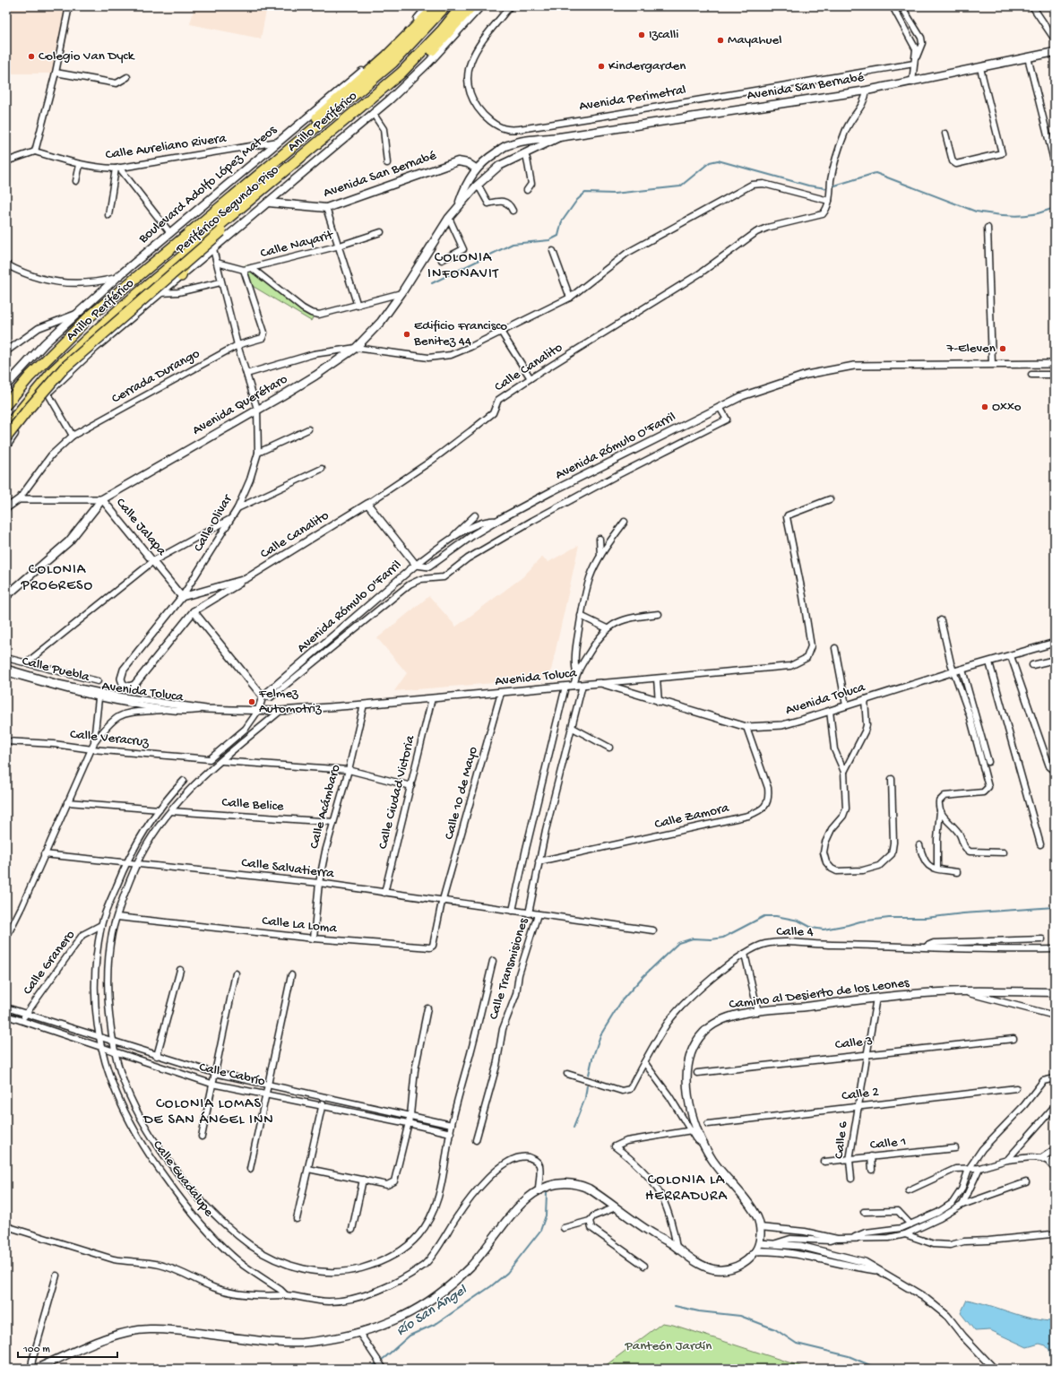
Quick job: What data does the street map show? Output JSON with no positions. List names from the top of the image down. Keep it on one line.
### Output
{"streets":{"highway":["Anillo Periférico","Periférico Segundo Piso"],"main road":["Avenida San Bernabé","Boulevard Adolfo López Mateos","Avenida Querétaro","Camino al Desierto de los Leones"],"street":["Avenida Perimetral","Calle Aureliano Rivera","Calle Nayarit","Calle Canalito","Cerrada Durango","Avenida Rómulo O'Farril","Calle Olivar","Calle Jalapa","Calle Puebla","Avenida Toluca","Calle Veracruz","Calle Ciudad Victoria","Calle 10 de Mayo","Calle Belice","Calle Acámbaro","Calle Zamora","Calle Salvatierra","Calle La Loma","Calle 4","Calle Granero","Calle Transmisiones","Calle 3","Calle Cabrío","Calle 2","Calle 6","Calle 1","Calle Guadalupe"]},"crossings":[["Avenida San Bernabé","Calle Canalito"],["Avenida San Bernabé","Avenida Querétaro"],["Calle Aureliano Rivera","Boulevard Adolfo López Mateos"],["Calle Nayarit","Cerrada Durango"],["Calle Nayarit","Calle Olivar"],["Calle Canalito","Calle Olivar"],["Calle Canalito","Calle Jalapa"],["Cerrada Durango","Calle Olivar"],["Cerrada Durango","Calle Jalapa"],["Avenida Querétaro","Calle Olivar"],["Avenida Querétaro","Calle Jalapa"],["Calle Olivar","Calle Jalapa"],["Calle Puebla","Avenida Toluca"],["Avenida Toluca","Calle Veracruz"],["Avenida Toluca","Calle Ciudad Victoria"],["Avenida Toluca","Calle 10 de Mayo"],["Avenida Toluca","Calle Acámbaro"],["Avenida Toluca","Calle Zamora"],["Avenida Toluca","Calle Transmisiones"],["Calle Ciudad Victoria","Calle Salvatierra"],["Calle 10 de Mayo","Calle Salvatierra"],["Calle 10 de Mayo","Calle La Loma"],["Calle Belice","Calle Acámbaro"],["Calle Acámbaro","Calle Salvatierra"],["Calle Acámbaro","Calle La Loma"],["Calle Zamora","Calle Transmisiones"],["Calle Salvatierra","Calle La Loma"],["Calle Salvatierra","Calle Transmisiones"],["Calle Salvatierra","Calle Guadalupe"],["Calle Granero","Calle Cabrío"],["Calle Granero","Calle Guadalupe"],["Camino al Desierto de los Leones","Calle 6"],["Calle 3","Calle 6"],["Calle Cabrío","Calle Guadalupe"],["Calle 2","Calle 6"],["Calle 6","Calle 1"]],"districts":["COLONIA INFONAVIT","COLONIA PROGRESO","COLONIA LOMAS DE SAN ÁNGEL INN","COLONIA LA HERRADURA"],"water":["Río San Ángel"],"parks":["Panteón Jardín"],"places":["Izcalli","Mayahuel","Colegio Van Dyck","Kindergarden","Edificio Francisco Benitez 44","7-Eleven","Oxxo","Felmez Automotriz"],"scale_bar":"100 m"}
